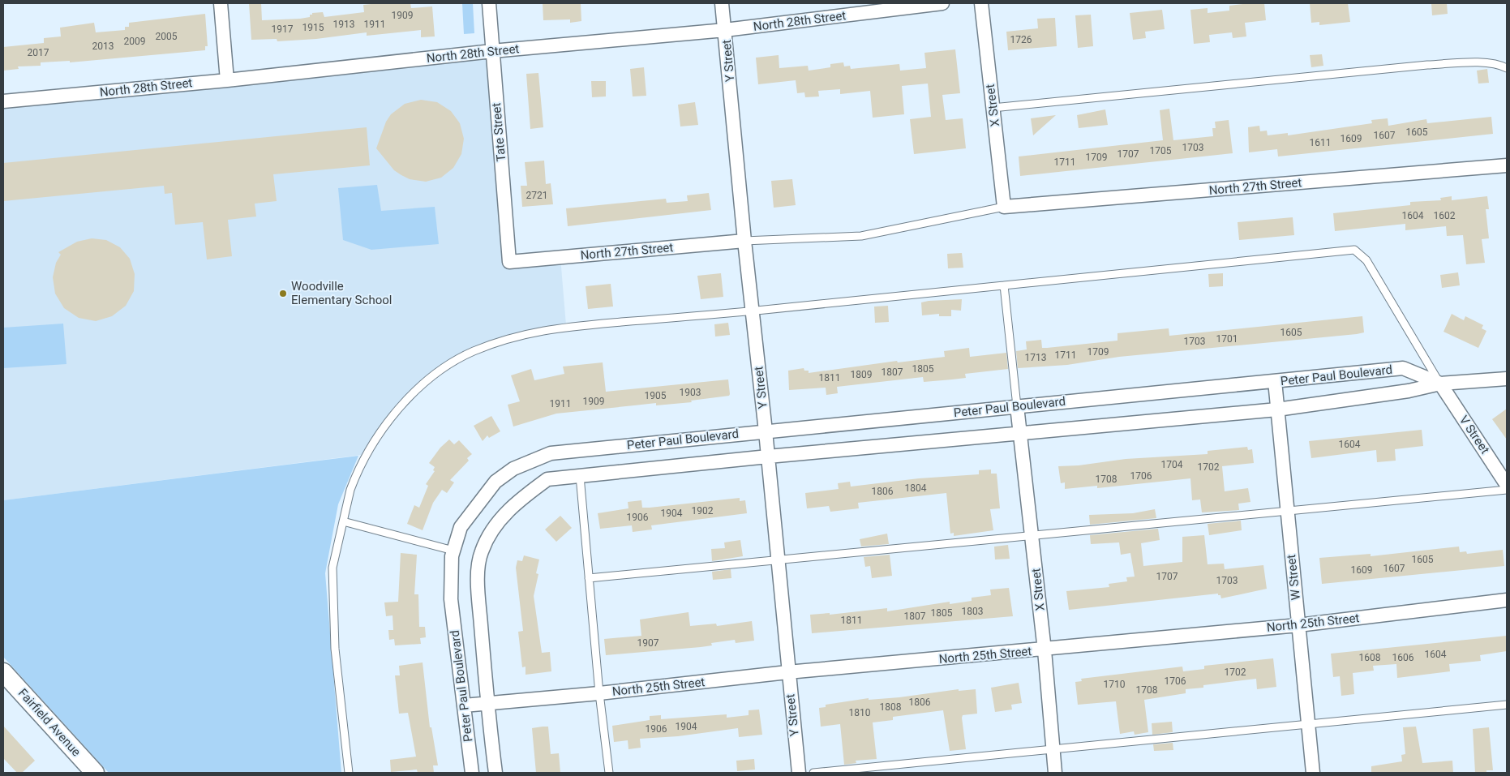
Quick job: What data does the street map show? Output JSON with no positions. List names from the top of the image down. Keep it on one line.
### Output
{"streets":{"main road":["Fairfield Avenue"],"street":["North 28th Street","Y Street","X Street","Tate Street","North 27th Street","Peter Paul Boulevard","V Street","W Street","North 25th Street"]},"crossings":[["North 28th Street","Y Street"],["North 28th Street","Tate Street"],["Y Street","North 27th Street"],["Y Street","Peter Paul Boulevard"],["Y Street","North 25th Street"],["X Street","North 27th Street"],["X Street","Peter Paul Boulevard"],["X Street","North 25th Street"],["Tate Street","North 27th Street"],["Peter Paul Boulevard","V Street"],["Peter Paul Boulevard","W Street"],["Peter Paul Boulevard","North 25th Street"],["W Street","North 25th Street"]],"places":["Woodville Elementary School"],"house_numbers":["1909","1913","1911","1915","1917","2005","1726","2009","2013","2017","1605","1607","1609","1611","1703","1705","1707","1709","1711","2721","1604","1602","1605","1701","1703","1709","1711","1713","1805","1807","1809","1811","1903","1905","1909","1911","1604","1704","1702","1706","1708","1804","1806","1902","1904","1906","1605","1607","1609","1707","1703","1803","1805","1807","1811","1907","1604","1608","1606","1702","1706","1710","1708","1806","1808","1810","1904","1906"]}
